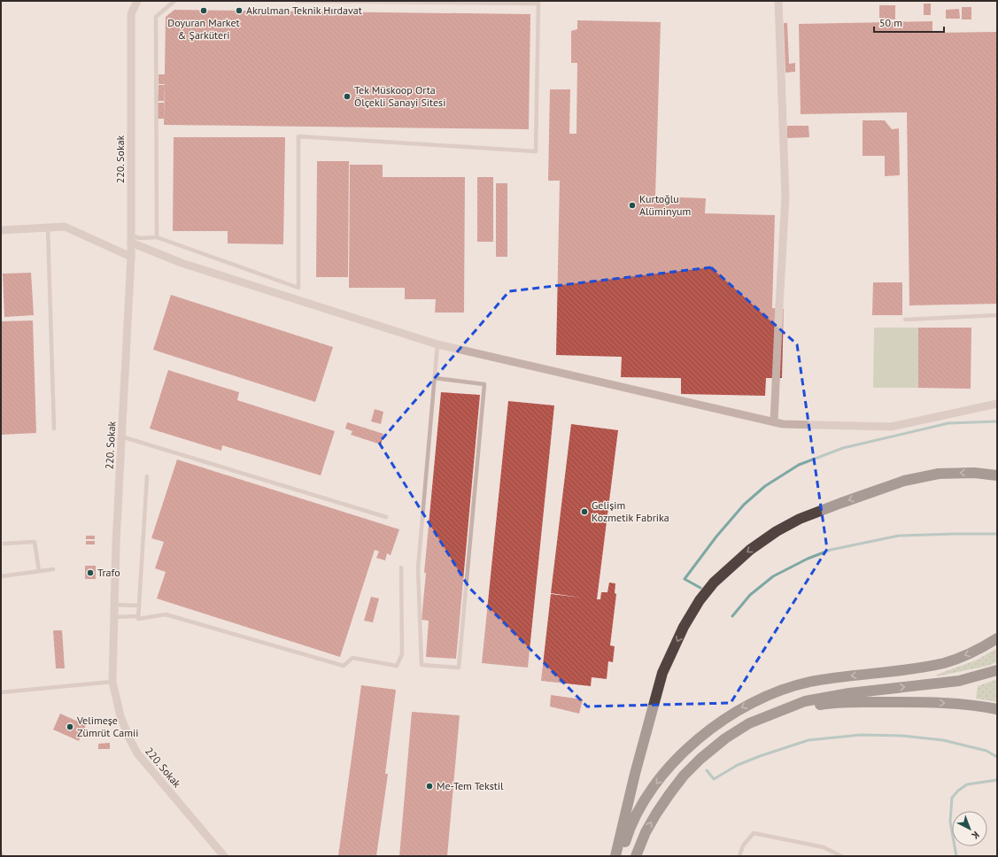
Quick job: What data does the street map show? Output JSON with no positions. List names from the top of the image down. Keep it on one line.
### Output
{"streets":{"street":["220. Sokak"]},"places":["Doyuran Market & Şarküteri","Akrulman Teknik Hırdavat","Tek Müskoop Orta Ölçekli Sanayi Sitesi","Kurtoğlu Alüminyum","Gelişim Kozmetik Fabrika","Trafo","Velimeşe Zümrüt Camii","Me-Tem Tekstil"],"scale_bar":"50 m","north":"bottom right"}
